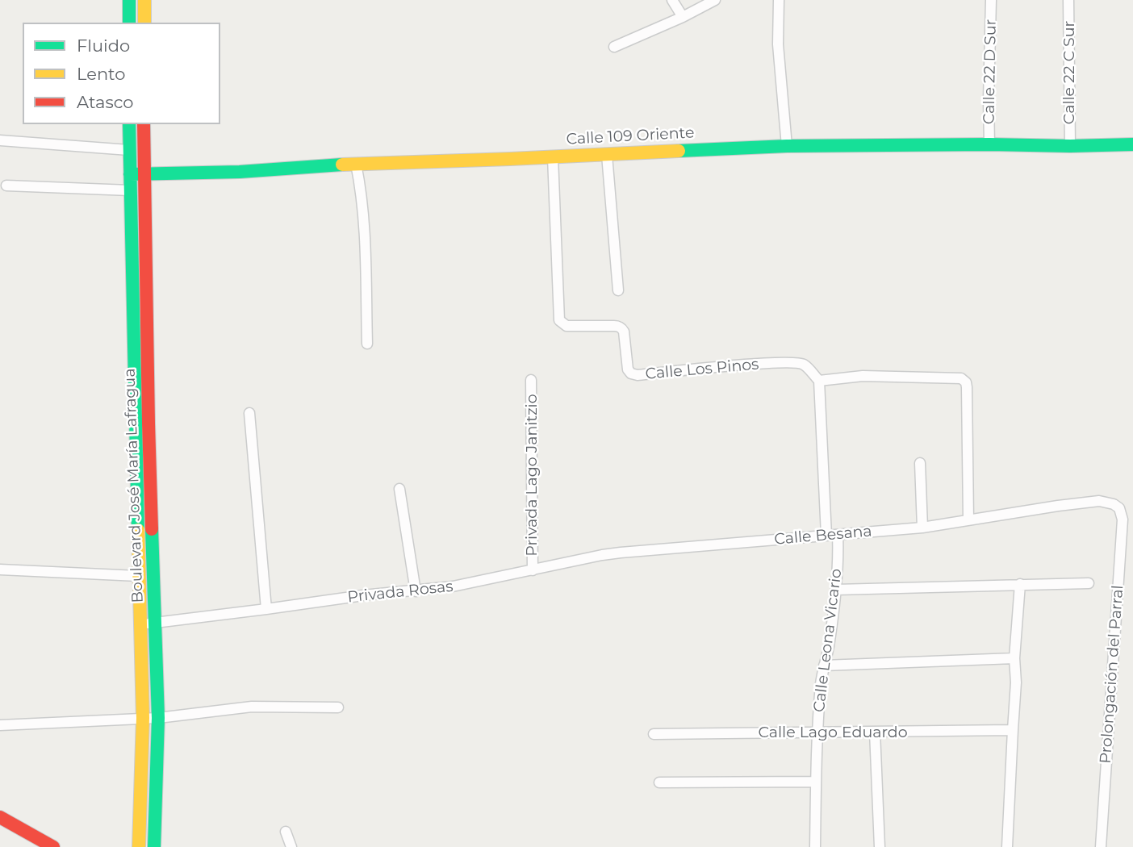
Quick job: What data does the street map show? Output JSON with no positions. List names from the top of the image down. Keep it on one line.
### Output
{"streets":{"main road":["Calle 109 Oriente","Boulevard José María Lafragua"],"street":["Calle 22 D Sur","Calle 22 C Sur","Calle Los Pinos","Privada Lago Janitzio","Calle Besana","Privada Rosas","Calle Leona Vicario","Prolongación del Parral","Calle Lago Eduardo"]},"crossings":[["Calle 22 D Sur","Calle 109 Oriente"],["Calle 22 C Sur","Calle 109 Oriente"],["Calle 109 Oriente","Calle Los Pinos"],["Calle 109 Oriente","Boulevard José María Lafragua"],["Calle Los Pinos","Calle Leona Vicario"],["Privada Lago Janitzio","Calle Besana"],["Privada Lago Janitzio","Privada Rosas"],["Boulevard José María Lafragua","Privada Rosas"],["Calle Besana","Privada Rosas"],["Calle Besana","Calle Leona Vicario"],["Calle Besana","Prolongación del Parral"],["Calle Leona Vicario","Calle Lago Eduardo"]],"legend":["Fluido","Lento","Atasco"]}
